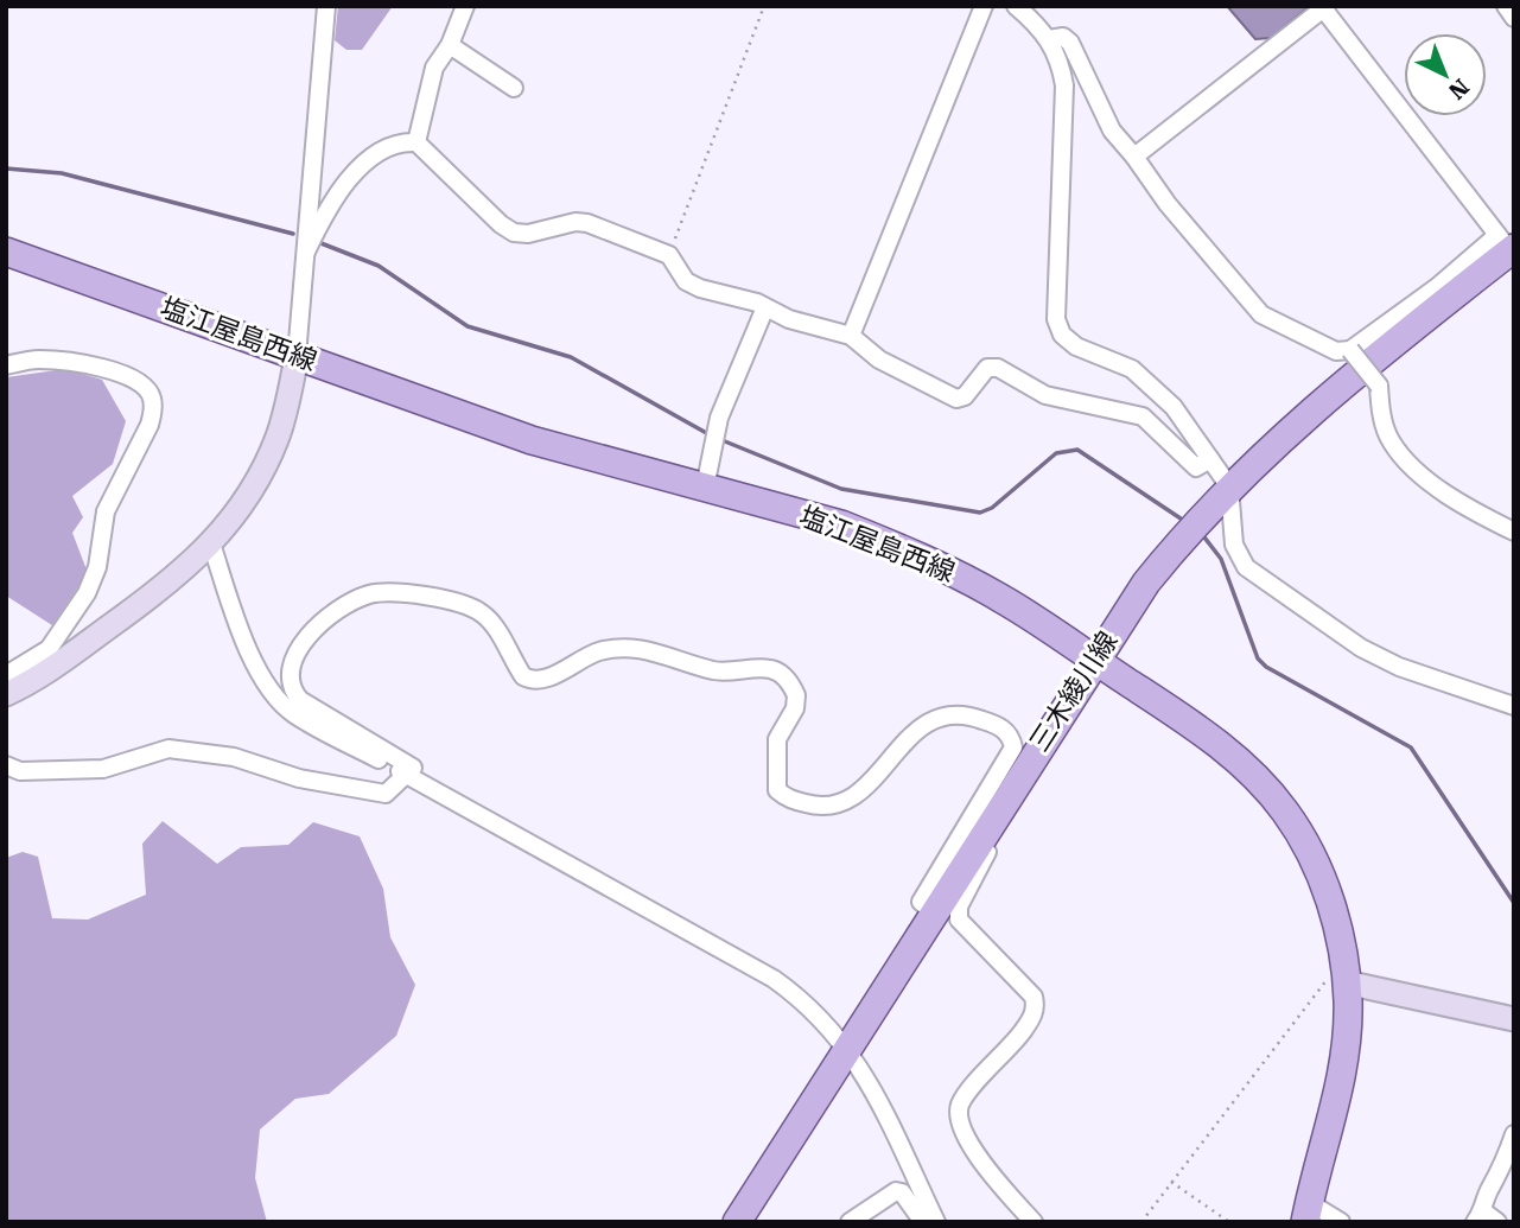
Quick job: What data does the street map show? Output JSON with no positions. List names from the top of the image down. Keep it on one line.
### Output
{"streets":{"main road":["塩江屋島西線","三木綾川線"]},"crossings":[["塩江屋島西線","三木綾川線"]],"north":"bottom right"}
